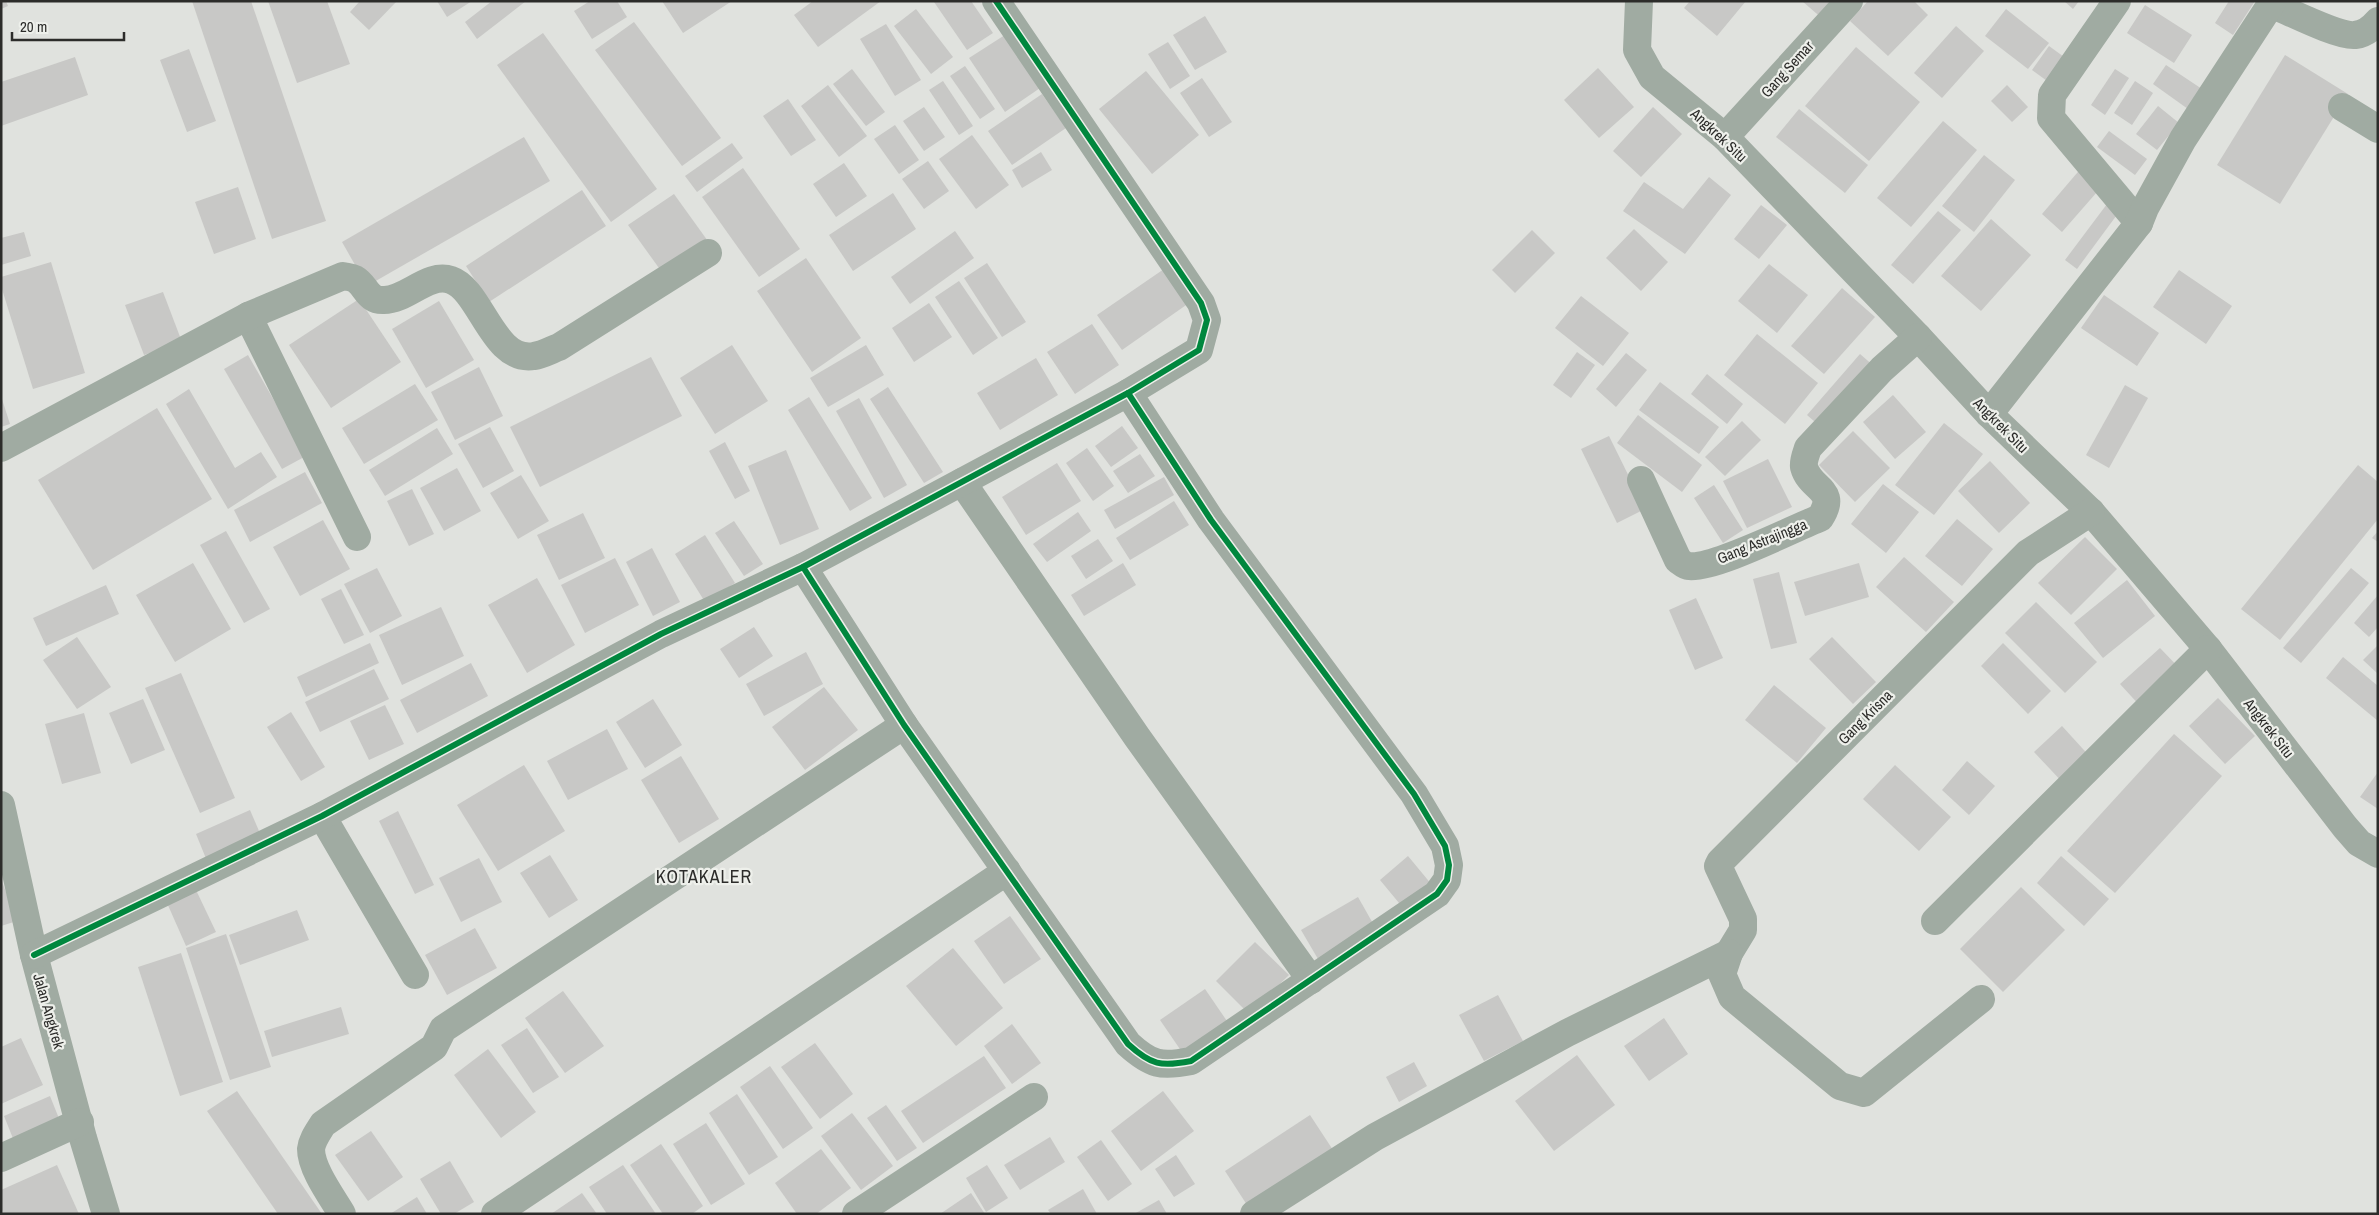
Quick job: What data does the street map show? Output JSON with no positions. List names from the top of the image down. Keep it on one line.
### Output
{"streets":{"street":["Gang Semar","Angkrek Situ","Gang Astrajingga","Gang Krisna","Jalan Angkrek"]},"crossings":[["Gang Semar","Angkrek Situ"],["Angkrek Situ","Gang Astrajingga"],["Angkrek Situ","Gang Krisna"]],"districts":["KOTAKALER"],"scale_bar":"20 m"}
